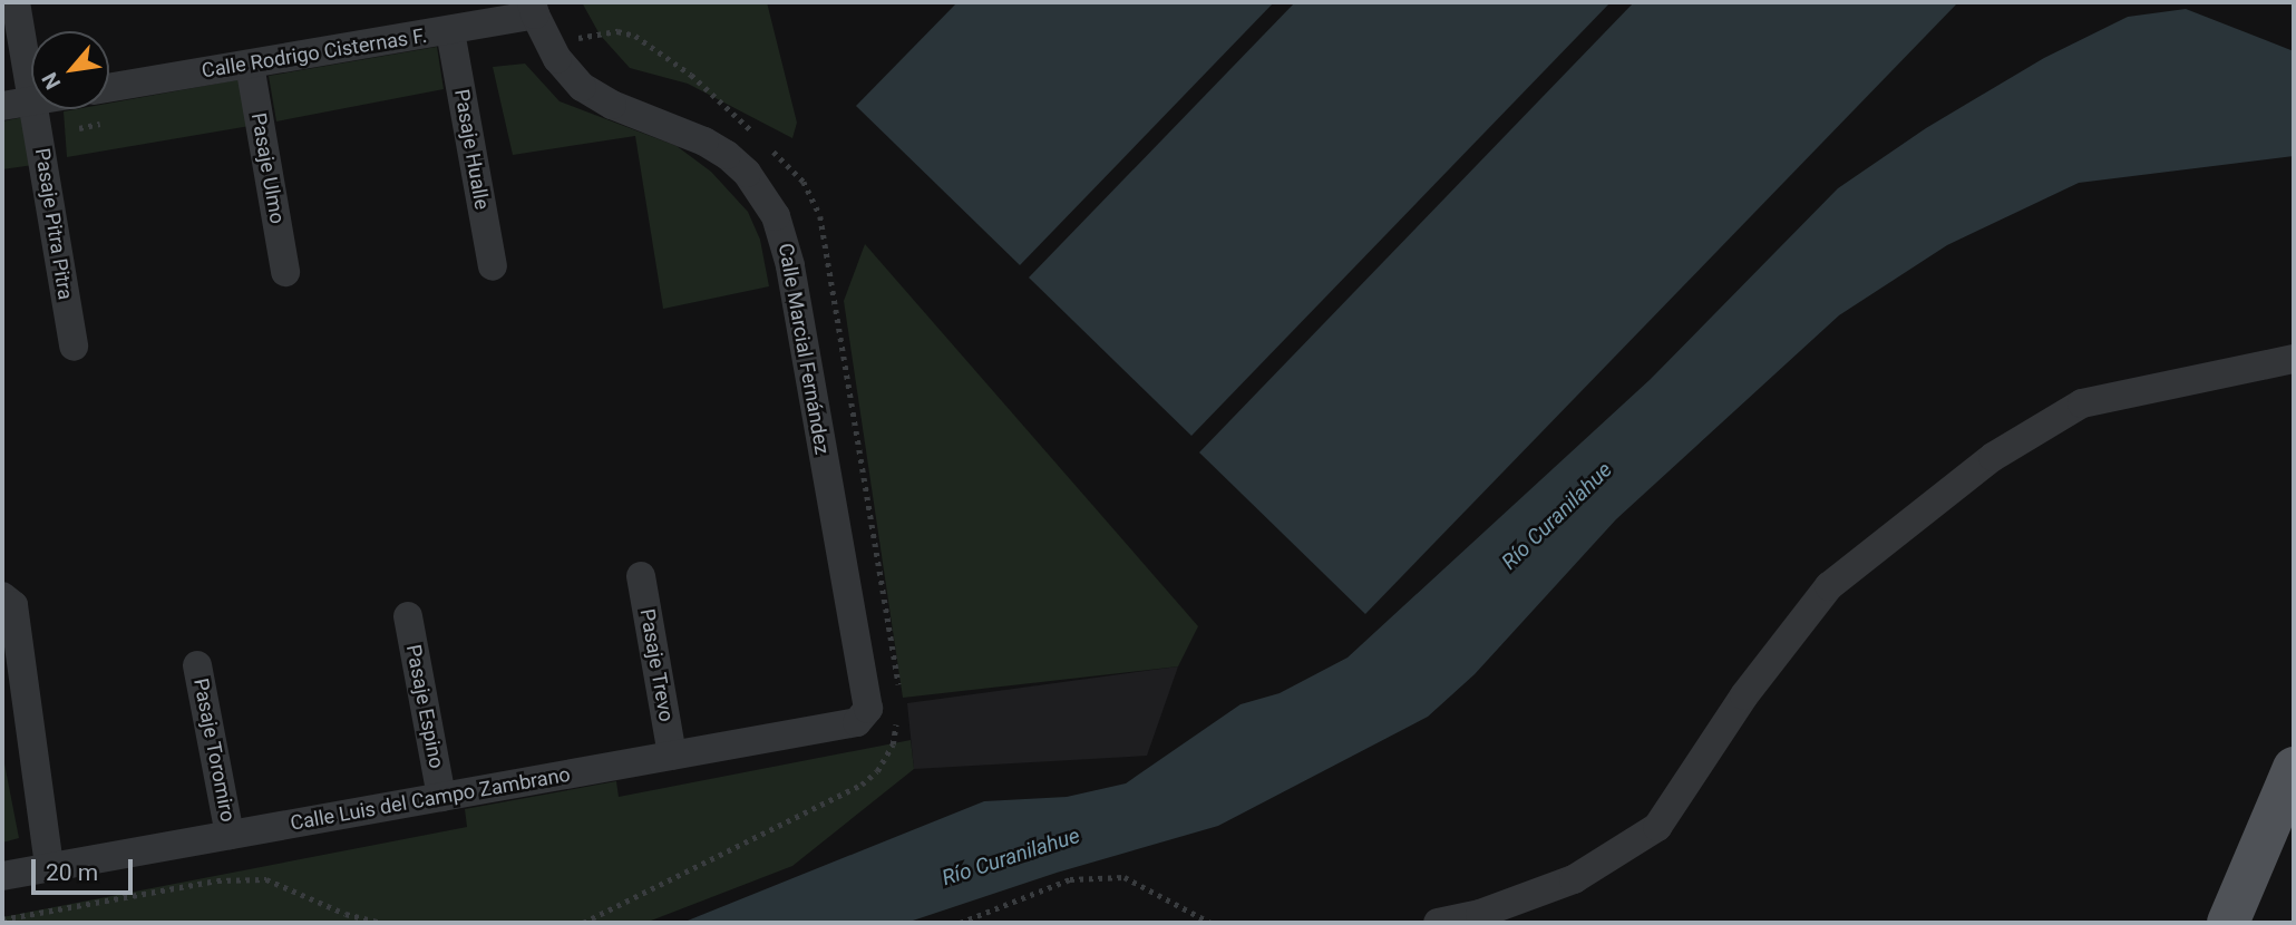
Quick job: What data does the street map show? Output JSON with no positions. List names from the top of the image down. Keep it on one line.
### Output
{"streets":{"street":["Calle Rodrigo Cisternas F.","Pasaje Hualle","Pasaje Ulmo","Pasaje Pitra Pitra","Calle Marcial Fernández","Pasaje Trevo","Pasaje Espino","Pasaje Toromiro","Calle Luis del Campo Zambrano"]},"crossings":[["Calle Rodrigo Cisternas F.","Pasaje Hualle"],["Calle Rodrigo Cisternas F.","Pasaje Ulmo"],["Calle Rodrigo Cisternas F.","Calle Marcial Fernández"],["Calle Marcial Fernández","Calle Luis del Campo Zambrano"],["Pasaje Trevo","Calle Luis del Campo Zambrano"],["Pasaje Espino","Calle Luis del Campo Zambrano"],["Pasaje Toromiro","Calle Luis del Campo Zambrano"]],"water":["Río Curanilahue"],"scale_bar":"20 m","north":"bottom left"}
